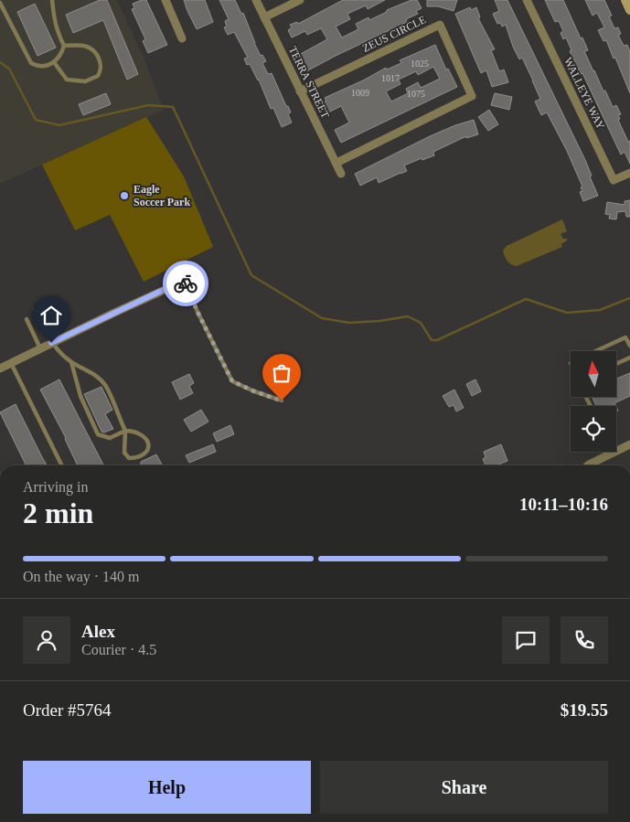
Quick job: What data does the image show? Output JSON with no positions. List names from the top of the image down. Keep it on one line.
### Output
{"streets":{"street":["ZEUS CIRCLE","TERRA STREET","WALLEYE WAY"]},"crossings":[["ZEUS CIRCLE","TERRA STREET"]],"places":["Eagle Soccer Park"],"house_numbers":["1025","1017","1009","1075"],"north":"top","page":{"heading":["2 min","Arriving in","10:11–10:16"],"panel":["Alex","Courier · 4.5","Order #5764","$19.55"],"bar":"On the way · 140 m","buttons":["Help","Share"]}}
